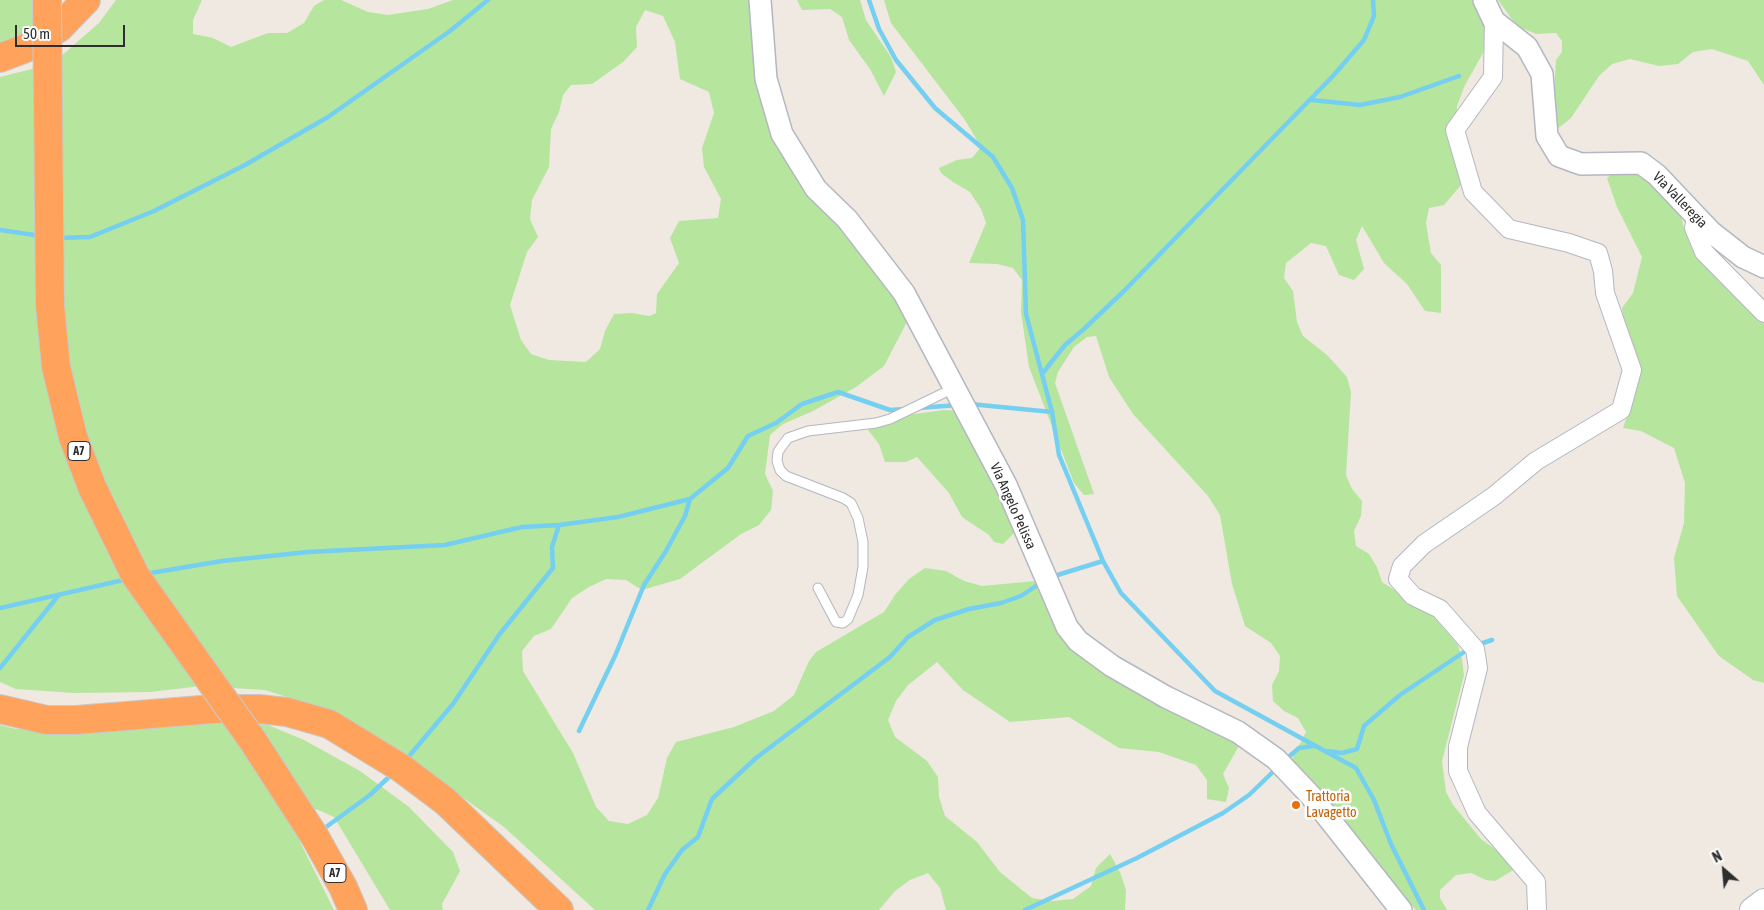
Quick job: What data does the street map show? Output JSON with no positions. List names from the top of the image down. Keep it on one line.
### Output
{"streets":{"highway":["A7"],"street":["Via Valleregia","Via Angelo Pelissa"]},"places":["Trattoria Lavagetto"],"scale_bar":"50 m","north":"top left"}
